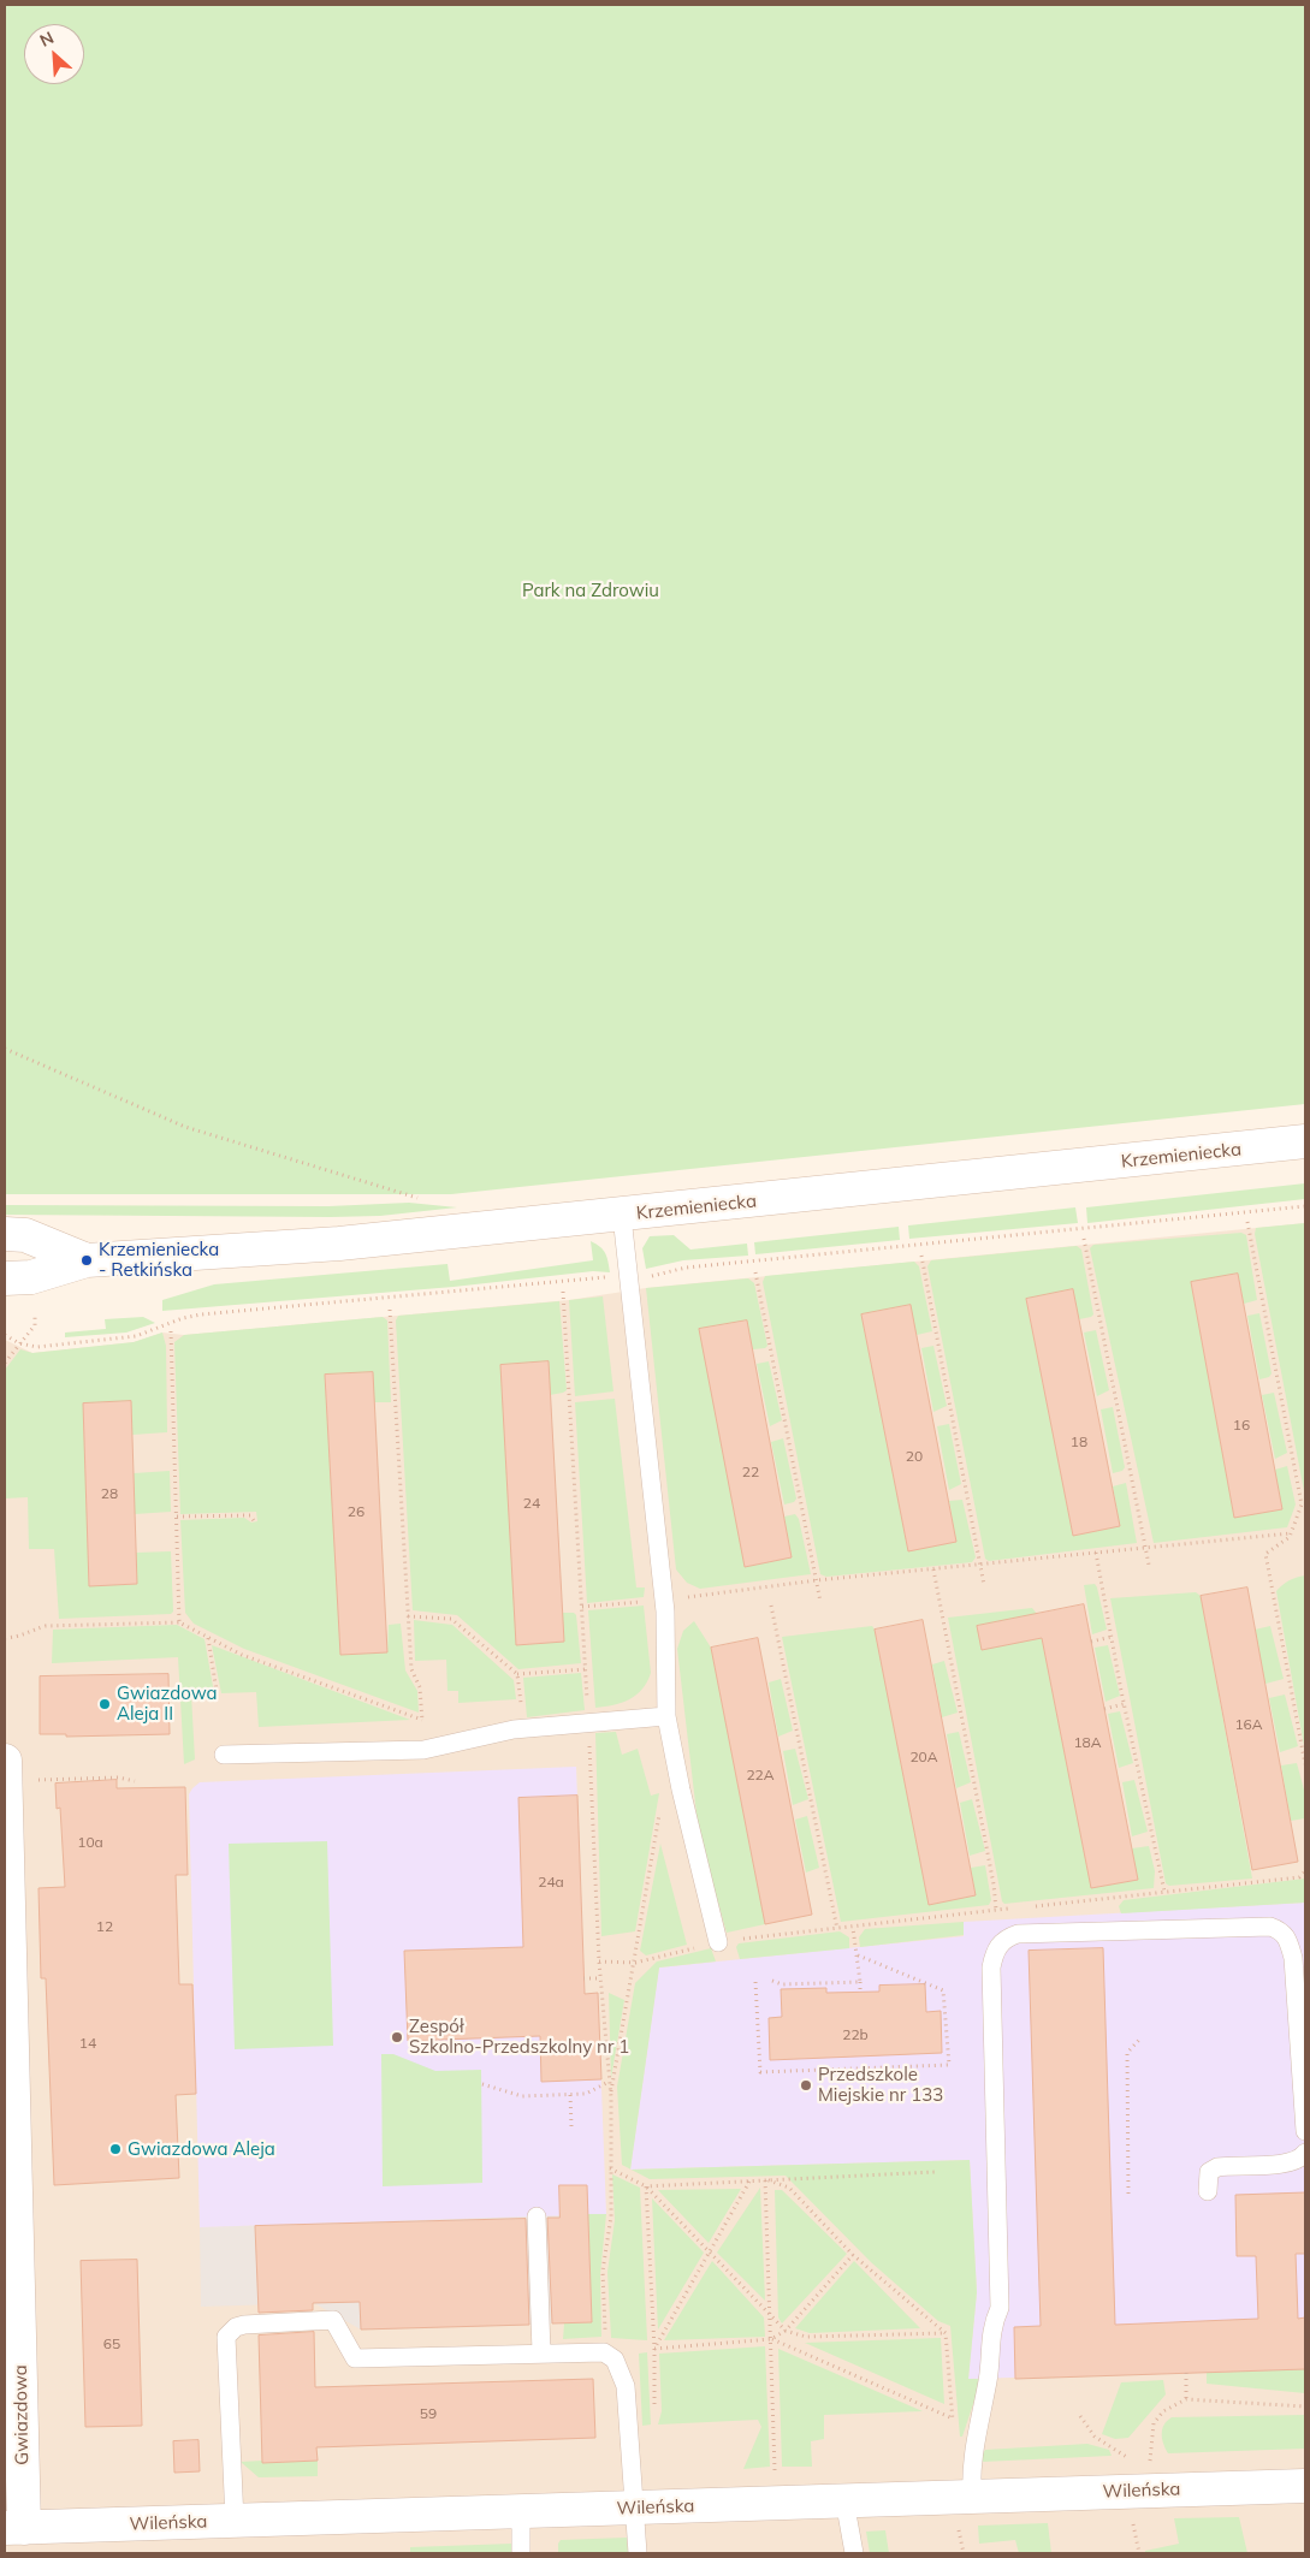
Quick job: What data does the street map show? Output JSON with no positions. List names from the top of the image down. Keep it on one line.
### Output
{"streets":{"street":["Krzemieniecka","Gwiazdowa","Wileńska"]},"crossings":[["Gwiazdowa","Wileńska"]],"parks":["Park na Zdrowiu"],"places":["Krzemieniecka - Retkińska","Gwiazdowa Aleja II","Zespół Szkolno-Przedszkolny nr 1","Przedszkole Miejskie nr 133","Gwiazdowa Aleja"],"house_numbers":["16","18","20","22","28","24","26","16A","18A","20A","22A","10a","24a","12","22b","14","65","59"],"north":"top left"}
